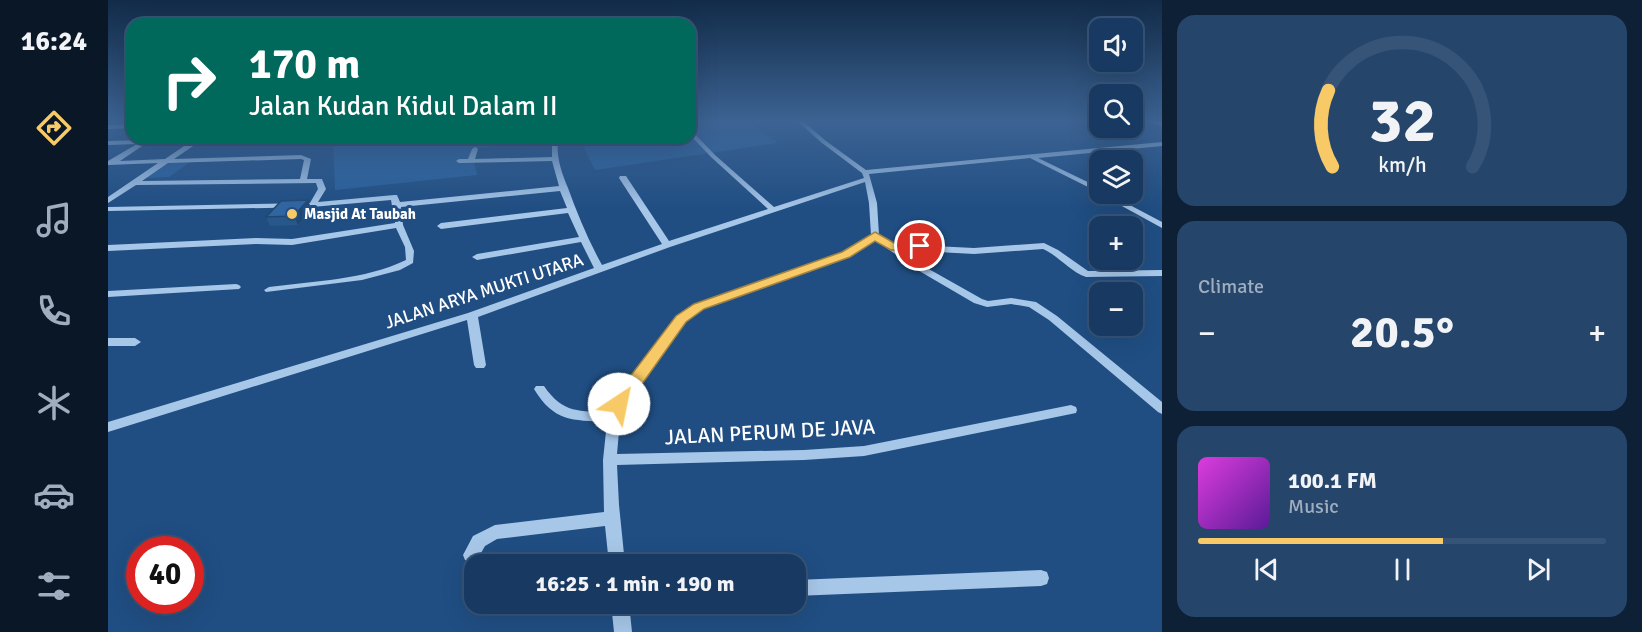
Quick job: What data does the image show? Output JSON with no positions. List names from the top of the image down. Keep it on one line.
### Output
{"streets":{"street":["JALAN ARYA MUKTI UTARA","JALAN PERUM DE JAVA"]},"places":["Masjid At Taubah"],"page":{"tabs":"16:24","map_buttons":["+","−"],"turn":["170 m","Jalan Kudan Kidul Dalam II"],"tile":"Climate","heat":["−","20.5°","+"],"song":["100.1 FM","Music"],"limit":"40","trip":"16:25 · 1 min · 190 m","gauge":["32","km/h"]}}
